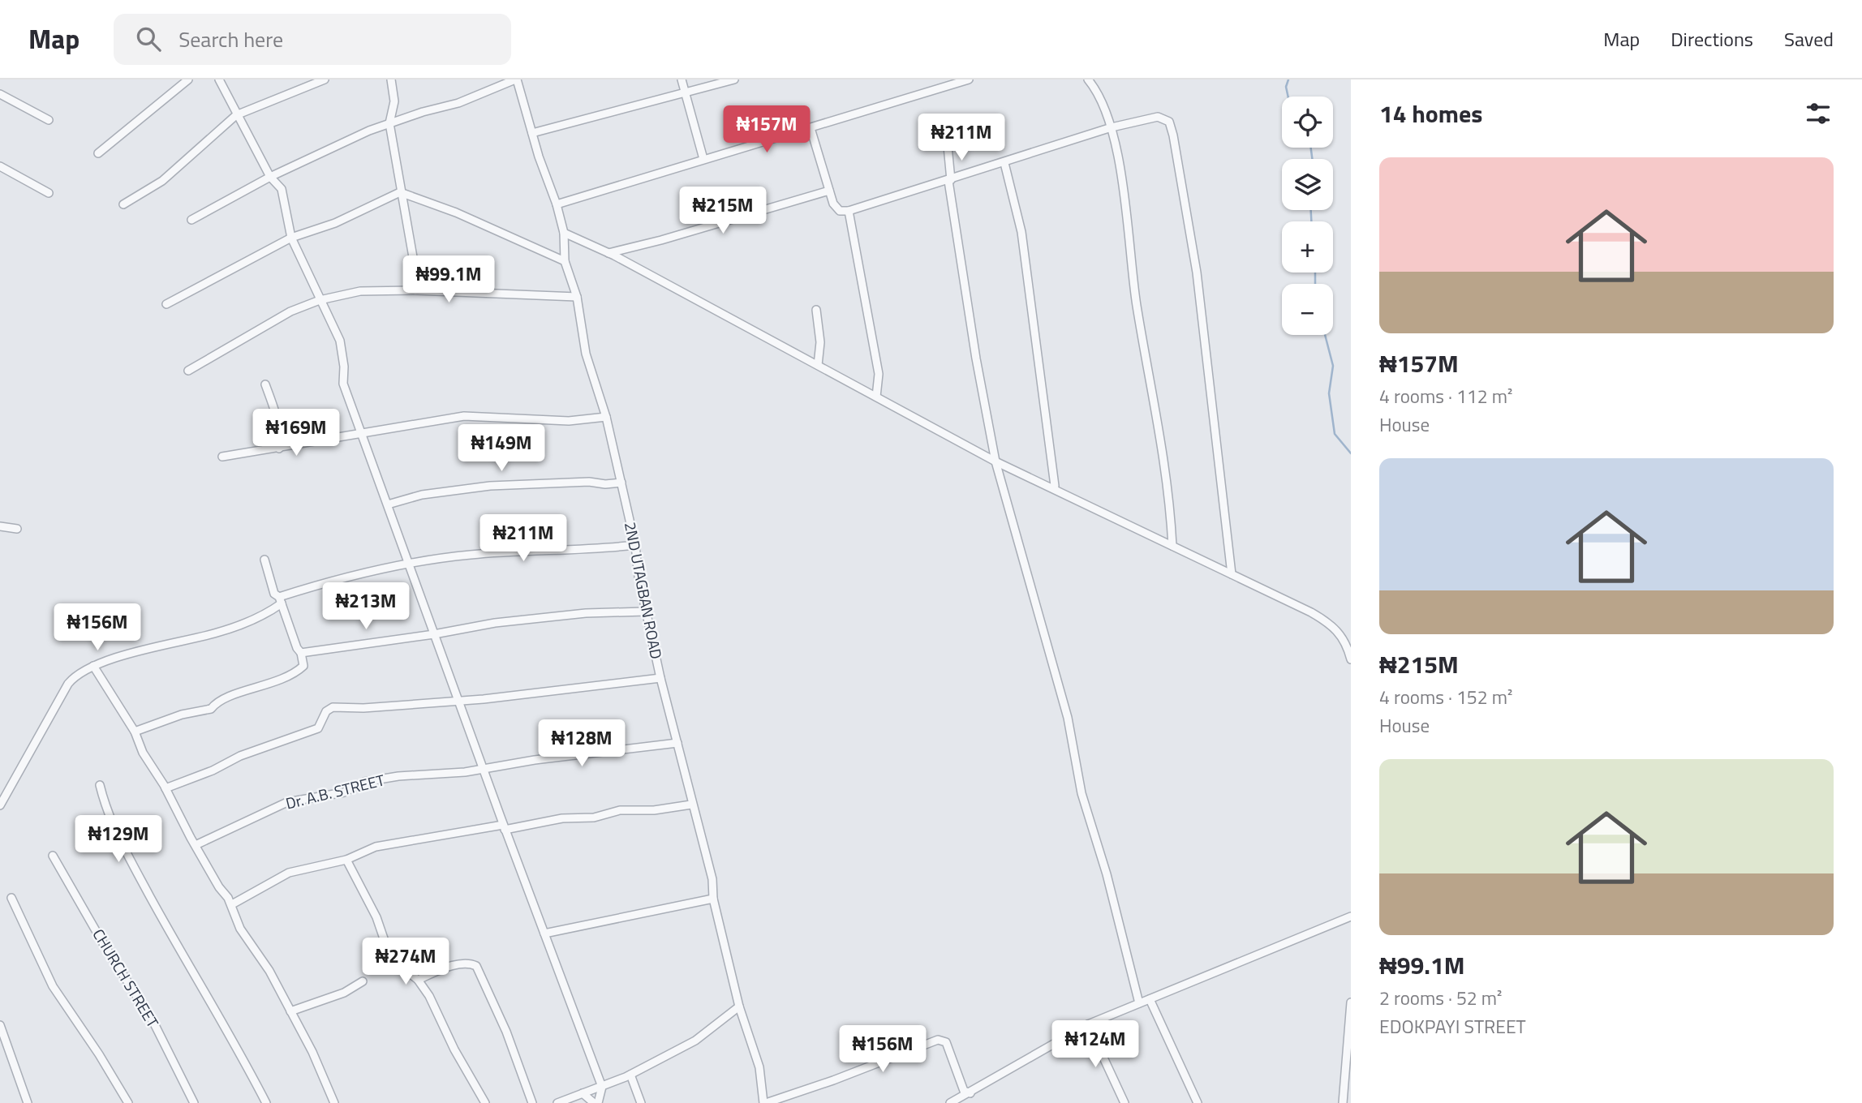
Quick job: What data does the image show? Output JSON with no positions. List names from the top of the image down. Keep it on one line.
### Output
{"streets":{"street":["2ND UTAGBAN ROAD","Dr. A.B. STREET","CHURCH STREET"]},"crossings":[["2ND UTAGBAN ROAD","Dr. A.B. STREET"]],"page":{"header":"Map","search":"Search here","nav":["Map","Directions","Saved"],"heading":"14 homes","map_buttons":["+","−"],"price":["₦157M","₦211M","₦215M","₦99.1M","₦169M","₦149M","₦211M","₦213M","₦156M","₦128M","₦129M","₦274M","₦124M","₦156M"],"list":[{"name":"₦157M","note":"4 rooms · 112 m² · House"},{"name":"₦215M","note":"4 rooms · 152 m² · House"},{"name":"₦99.1M","note":"2 rooms · 52 m² · EDOKPAYI STREET"}]}}
